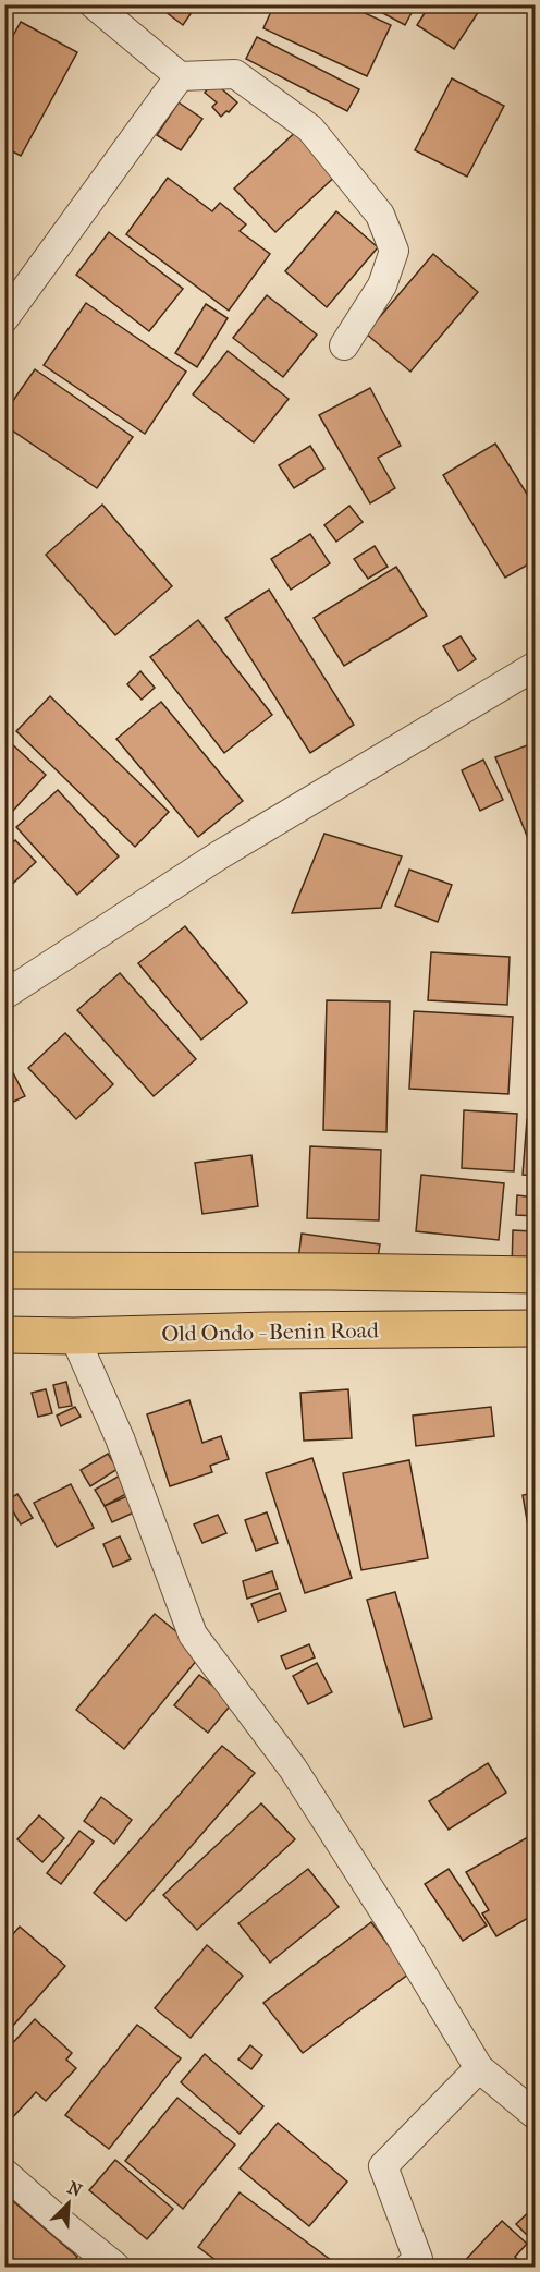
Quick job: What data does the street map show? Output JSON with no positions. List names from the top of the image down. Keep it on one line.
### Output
{"streets":{"main road":["Old Ondo - Benin Road"]},"north":"top right"}
